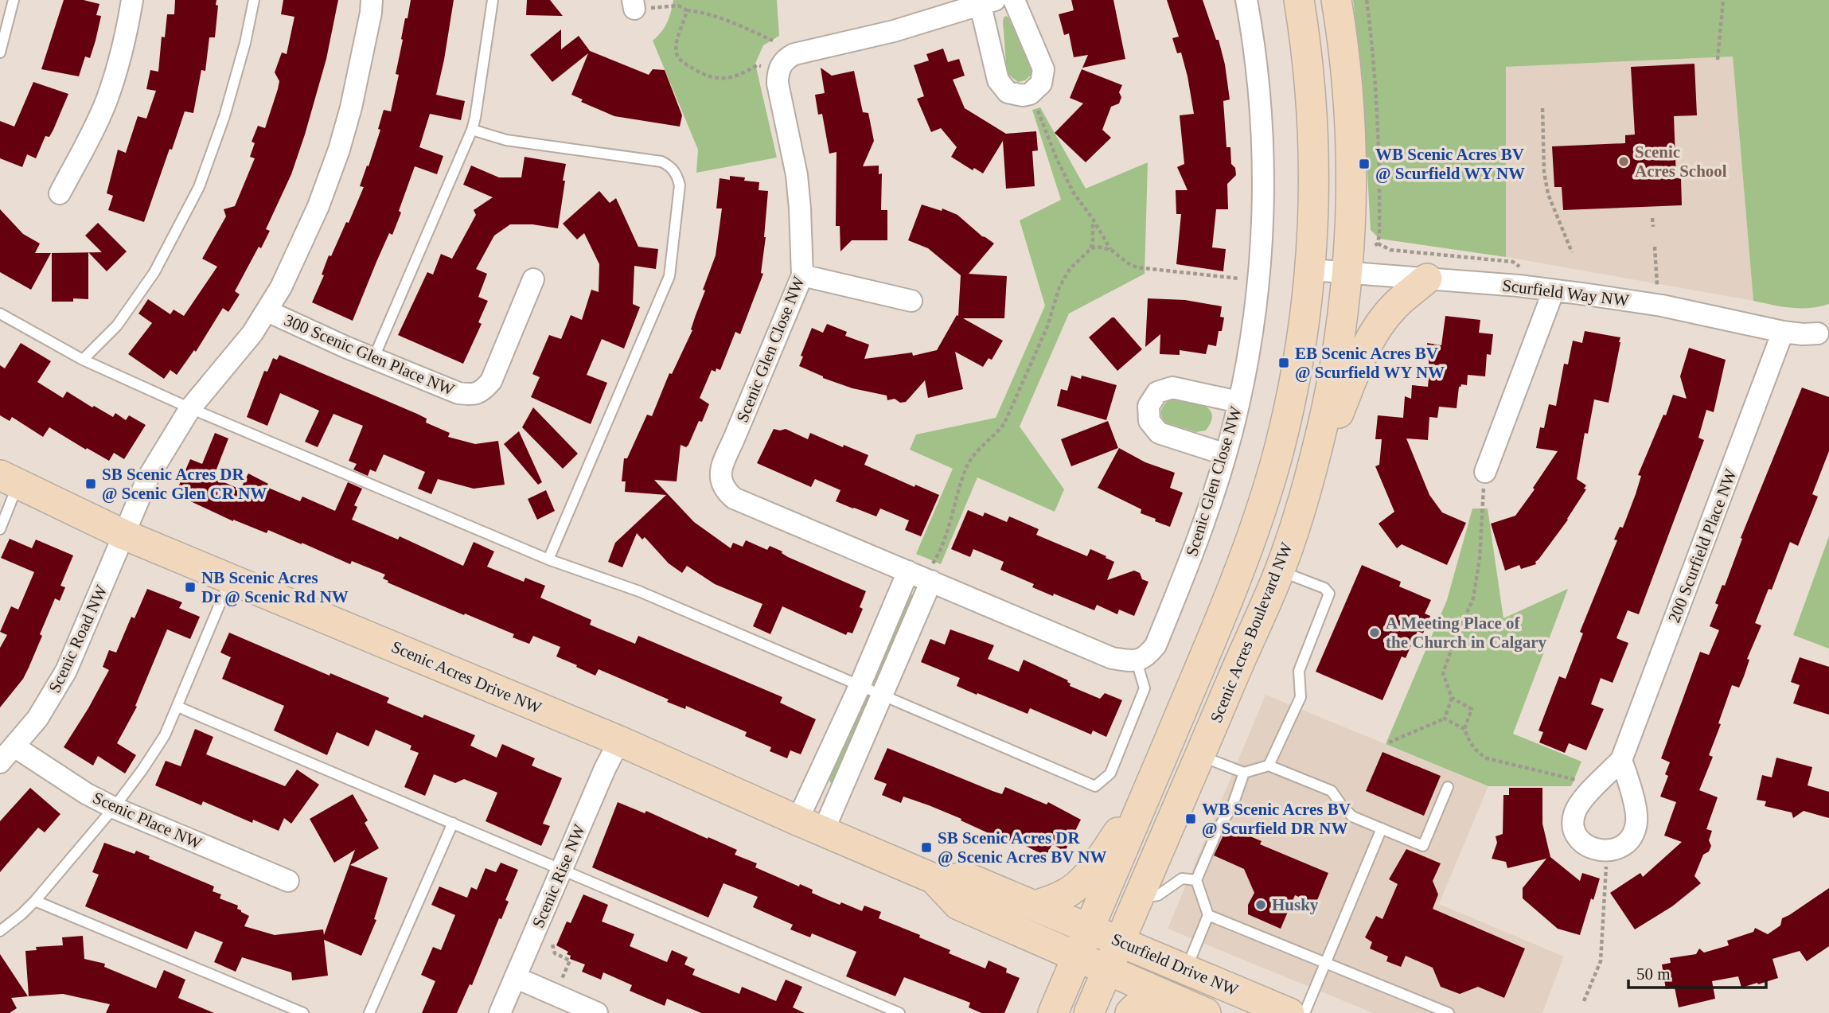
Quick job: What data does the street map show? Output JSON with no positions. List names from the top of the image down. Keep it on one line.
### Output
{"streets":{"street":["Scurfield Way NW","Scenic Glen Close NW","300 Scenic Glen Place NW","200 Scurfield Place NW","Scenic Acres Boulevard NW","Scenic Road NW","Scenic Acres Drive NW","Scenic Place NW","Scenic Rise NW","Scurfield Drive NW"]},"crossings":[["Scurfield Way NW","200 Scurfield Place NW"],["Scurfield Way NW","Scenic Acres Boulevard NW"],["300 Scenic Glen Place NW","Scenic Road NW"],["Scenic Acres Boulevard NW","Scenic Acres Drive NW"],["Scenic Acres Boulevard NW","Scurfield Drive NW"],["Scenic Road NW","Scenic Acres Drive NW"],["Scenic Road NW","Scenic Place NW"],["Scenic Acres Drive NW","Scenic Rise NW"],["Scenic Acres Drive NW","Scurfield Drive NW"]],"places":{"other":["Scenic Acres School","A Meeting Place of the Church in Calgary","Husky"],"transit":["WB Scenic Acres BV @ Scurfield WY NW","EB Scenic Acres BV @ Scurfield WY NW","SB Scenic Acres DR @ Scenic Glen CR NW","NB Scenic Acres Dr @ Scenic Rd NW","WB Scenic Acres BV @ Scurfield DR NW","SB Scenic Acres DR @ Scenic Acres BV NW"]},"scale_bar":"50 m"}
